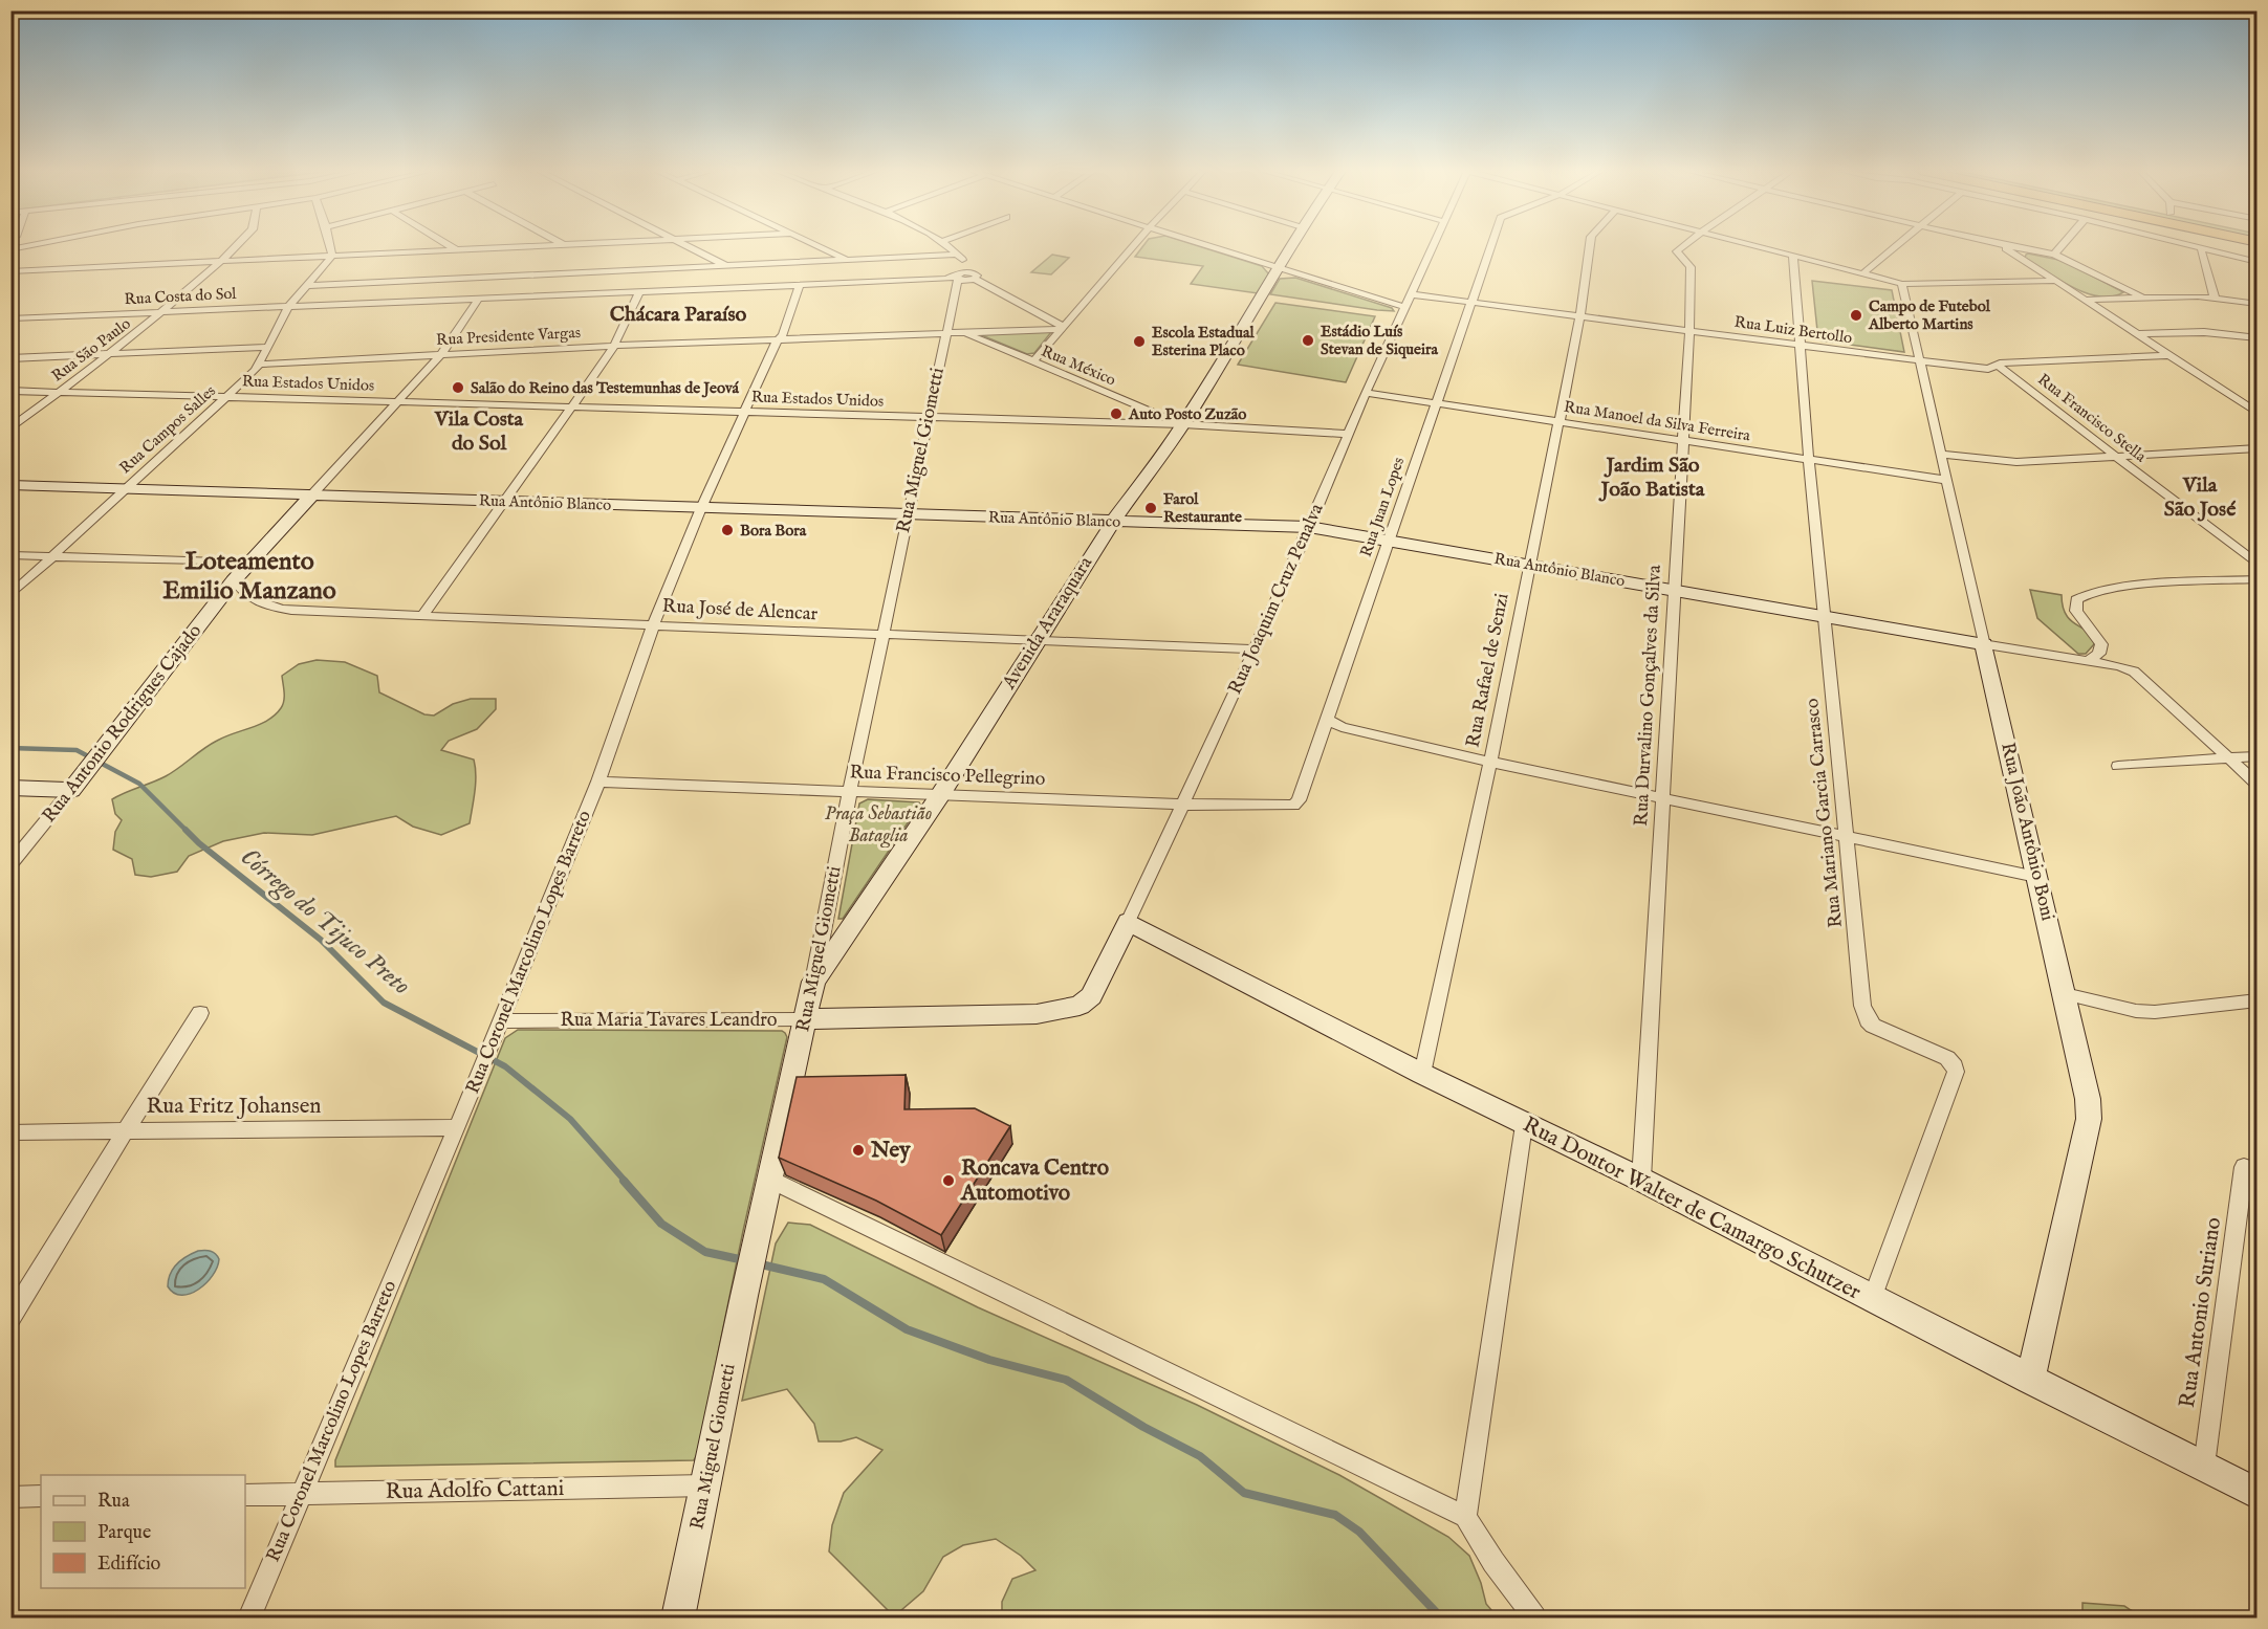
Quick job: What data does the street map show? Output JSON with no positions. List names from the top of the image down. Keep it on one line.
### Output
{"streets":{"street":["Rua Costa do Sol","Rua Luiz Bertollo","Rua Presidente Vargas","Rua São Paulo","Rua México","Rua Estados Unidos","Rua Francisco Stella","Rua Manoel da Silva Ferreira","Rua Campos Salles","Rua Miguel Giometti","Rua Antônio Blanco","Rua Juan Lopes","Rua Joaquim Cruz Penalva","Rua José de Alencar","Avenida Araraquara","Rua Rafael de Senzi","Rua Durvalino Gonçalves da Silva","Rua Antonio Rodrigues Cajado","Rua Francisco Pellegrino","Rua Mariano Garcia Carrasco","Rua João Antônio Boni","Rua Coronel Marcolino Lopes Barreto","Rua Maria Tavares Leandro","Rua Fritz Johansen","Rua Doutor Walter de Camargo Schutzer","Rua Antonio Suriano","Rua Adolfo Cattani"]},"crossings":[["Rua Costa do Sol","Rua São Paulo"],["Rua Costa do Sol","Rua Campos Salles"],["Rua Costa do Sol","Rua Miguel Giometti"],["Rua Costa do Sol","Rua Antonio Rodrigues Cajado"],["Rua Costa do Sol","Rua Coronel Marcolino Lopes Barreto"],["Rua Luiz Bertollo","Rua Francisco Stella"],["Rua Luiz Bertollo","Rua Juan Lopes"],["Rua Luiz Bertollo","Rua Joaquim Cruz Penalva"],["Rua Luiz Bertollo","Rua Rafael de Senzi"],["Rua Luiz Bertollo","Rua Durvalino Gonçalves da Silva"],["Rua Luiz Bertollo","Rua Mariano Garcia Carrasco"],["Rua Luiz Bertollo","Rua João Antônio Boni"],["Rua Presidente Vargas","Rua México"],["Rua Presidente Vargas","Rua Campos Salles"],["Rua Presidente Vargas","Rua Miguel Giometti"],["Rua Presidente Vargas","Rua Antonio Rodrigues Cajado"],["Rua Presidente Vargas","Rua Coronel Marcolino Lopes Barreto"],["Rua São Paulo","Rua Estados Unidos"],["Rua México","Rua Estados Unidos"],["Rua México","Avenida Araraquara"],["Rua Estados Unidos","Rua Campos Salles"],["Rua Estados Unidos","Rua Miguel Giometti"],["Rua Estados Unidos","Rua Joaquim Cruz Penalva"],["Rua Estados Unidos","Avenida Araraquara"],["Rua Estados Unidos","Rua Antonio Rodrigues Cajado"],["Rua Estados Unidos","Rua Coronel Marcolino Lopes Barreto"],["Rua Manoel da Silva Ferreira","Rua Juan Lopes"],["Rua Manoel da Silva Ferreira","Rua Joaquim Cruz Penalva"],["Rua Manoel da Silva Ferreira","Rua Rafael de Senzi"],["Rua Manoel da Silva Ferreira","Rua Durvalino Gonçalves da Silva"],["Rua Manoel da Silva Ferreira","Rua Mariano Garcia Carrasco"],["Rua Manoel da Silva Ferreira","Rua João Antônio Boni"],["Rua Campos Salles","Rua Antônio Blanco"],["Rua Miguel Giometti","Rua Antônio Blanco"],["Rua Miguel Giometti","Rua José de Alencar"],["Rua Miguel Giometti","Avenida Araraquara"],["Rua Miguel Giometti","Rua Francisco Pellegrino"],["Rua Miguel Giometti","Rua Maria Tavares Leandro"],["Rua Miguel Giometti","Rua Adolfo Cattani"],["Rua Antônio Blanco","Rua Juan Lopes"],["Rua Antônio Blanco","Rua Joaquim Cruz Penalva"],["Rua Antônio Blanco","Avenida Araraquara"],["Rua Antônio Blanco","Rua Rafael de Senzi"],["Rua Antônio Blanco","Rua Durvalino Gonçalves da Silva"],["Rua Antônio Blanco","Rua Antonio Rodrigues Cajado"],["Rua Antônio Blanco","Rua Mariano Garcia Carrasco"],["Rua Antônio Blanco","Rua João Antônio Boni"],["Rua Antônio Blanco","Rua Coronel Marcolino Lopes Barreto"],["Rua Juan Lopes","Rua Francisco Pellegrino"],["Rua Joaquim Cruz Penalva","Rua José de Alencar"],["Rua Joaquim Cruz Penalva","Rua Francisco Pellegrino"],["Rua Joaquim Cruz Penalva","Rua Maria Tavares Leandro"],["Rua Joaquim Cruz Penalva","Rua Doutor Walter de Camargo Schutzer"],["Rua José de Alencar","Avenida Araraquara"],["Rua José de Alencar","Rua Antonio Rodrigues Cajado"],["Rua José de Alencar","Rua Coronel Marcolino Lopes Barreto"],["Avenida Araraquara","Rua Francisco Pellegrino"],["Rua Rafael de Senzi","Rua Doutor Walter de Camargo Schutzer"],["Rua Durvalino Gonçalves da Silva","Rua Doutor Walter de Camargo Schutzer"],["Rua Francisco Pellegrino","Rua Coronel Marcolino Lopes Barreto"],["Rua Mariano Garcia Carrasco","Rua Doutor Walter de Camargo Schutzer"],["Rua João Antônio Boni","Rua Doutor Walter de Camargo Schutzer"],["Rua Coronel Marcolino Lopes Barreto","Rua Maria Tavares Leandro"],["Rua Coronel Marcolino Lopes Barreto","Rua Fritz Johansen"],["Rua Coronel Marcolino Lopes Barreto","Rua Adolfo Cattani"],["Rua Doutor Walter de Camargo Schutzer","Rua Antonio Suriano"]],"districts":["Chácara Paraíso","Vila Costa do Sol","Jardim São João Batista","Vila São José","Loteamento Emilio Manzano"],"water":["Córrego do Tijuco Preto"],"parks":["Praça Sebastião Bataglia"],"places":["Campo de Futebol Alberto Martins","Estádio Luís Stevan de Siqueira","Escola Estadual Esterina Placo","Salão do Reino das Testemunhas de Jeová","Auto Posto Zuzão","Farol Restaurante","Bora Bora","Ney","Roncava Centro Automotivo"],"legend":["Rua","Parque","Edifício"]}
